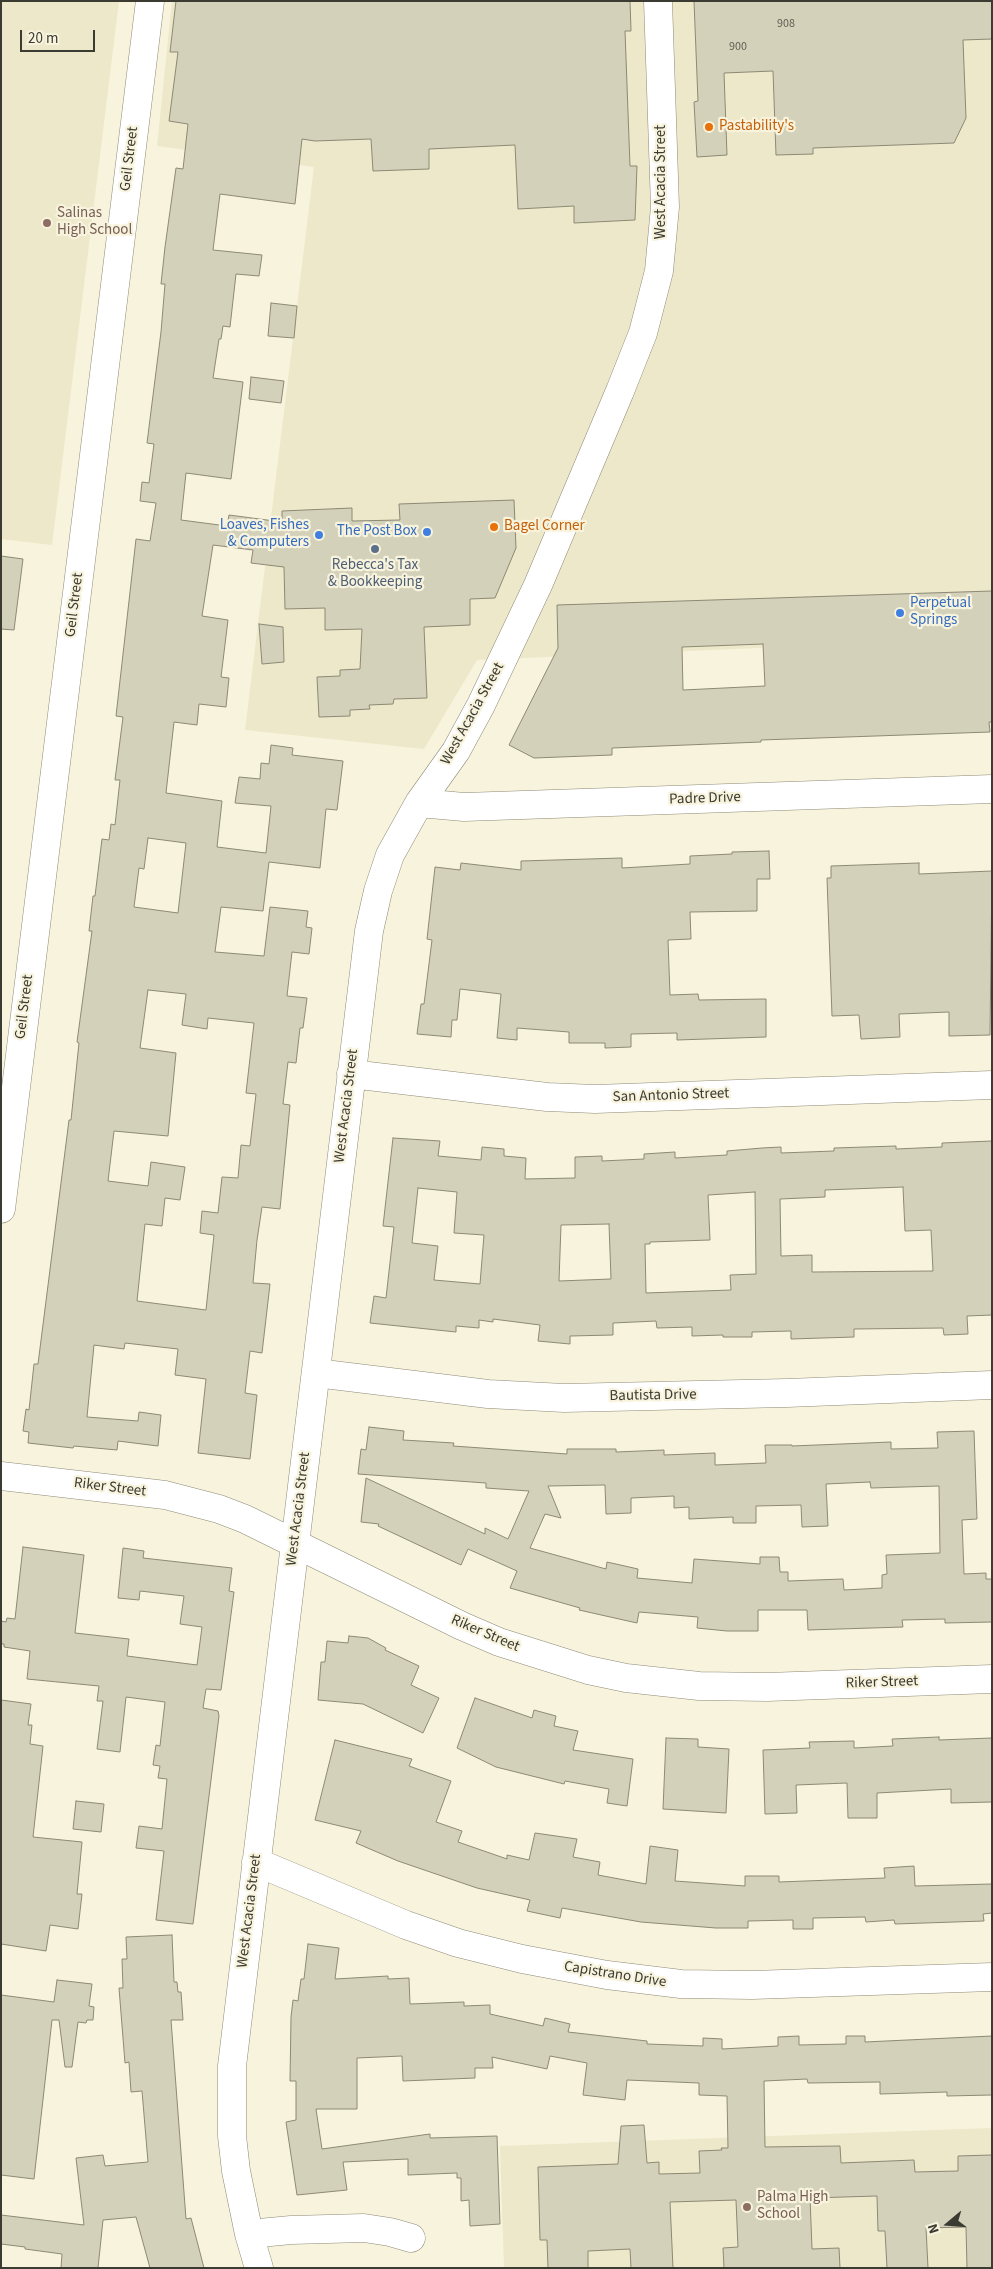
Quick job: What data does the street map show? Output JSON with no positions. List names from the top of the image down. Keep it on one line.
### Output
{"streets":{"street":["Geil Street","West Acacia Street","Padre Drive","San Antonio Street","Bautista Drive","Riker Street","Capistrano Drive"]},"crossings":[["West Acacia Street","Padre Drive"],["West Acacia Street","San Antonio Street"],["West Acacia Street","Bautista Drive"],["West Acacia Street","Riker Street"],["West Acacia Street","Capistrano Drive"]],"places":["Pastability's","Salinas High School","Bagel Corner","The Post Box","Loaves, Fishes & Computers","Rebecca's Tax & Bookkeeping","Perpetual Springs","Palma High School"],"house_numbers":["908","900"],"scale_bar":"20 m","north":"left"}
